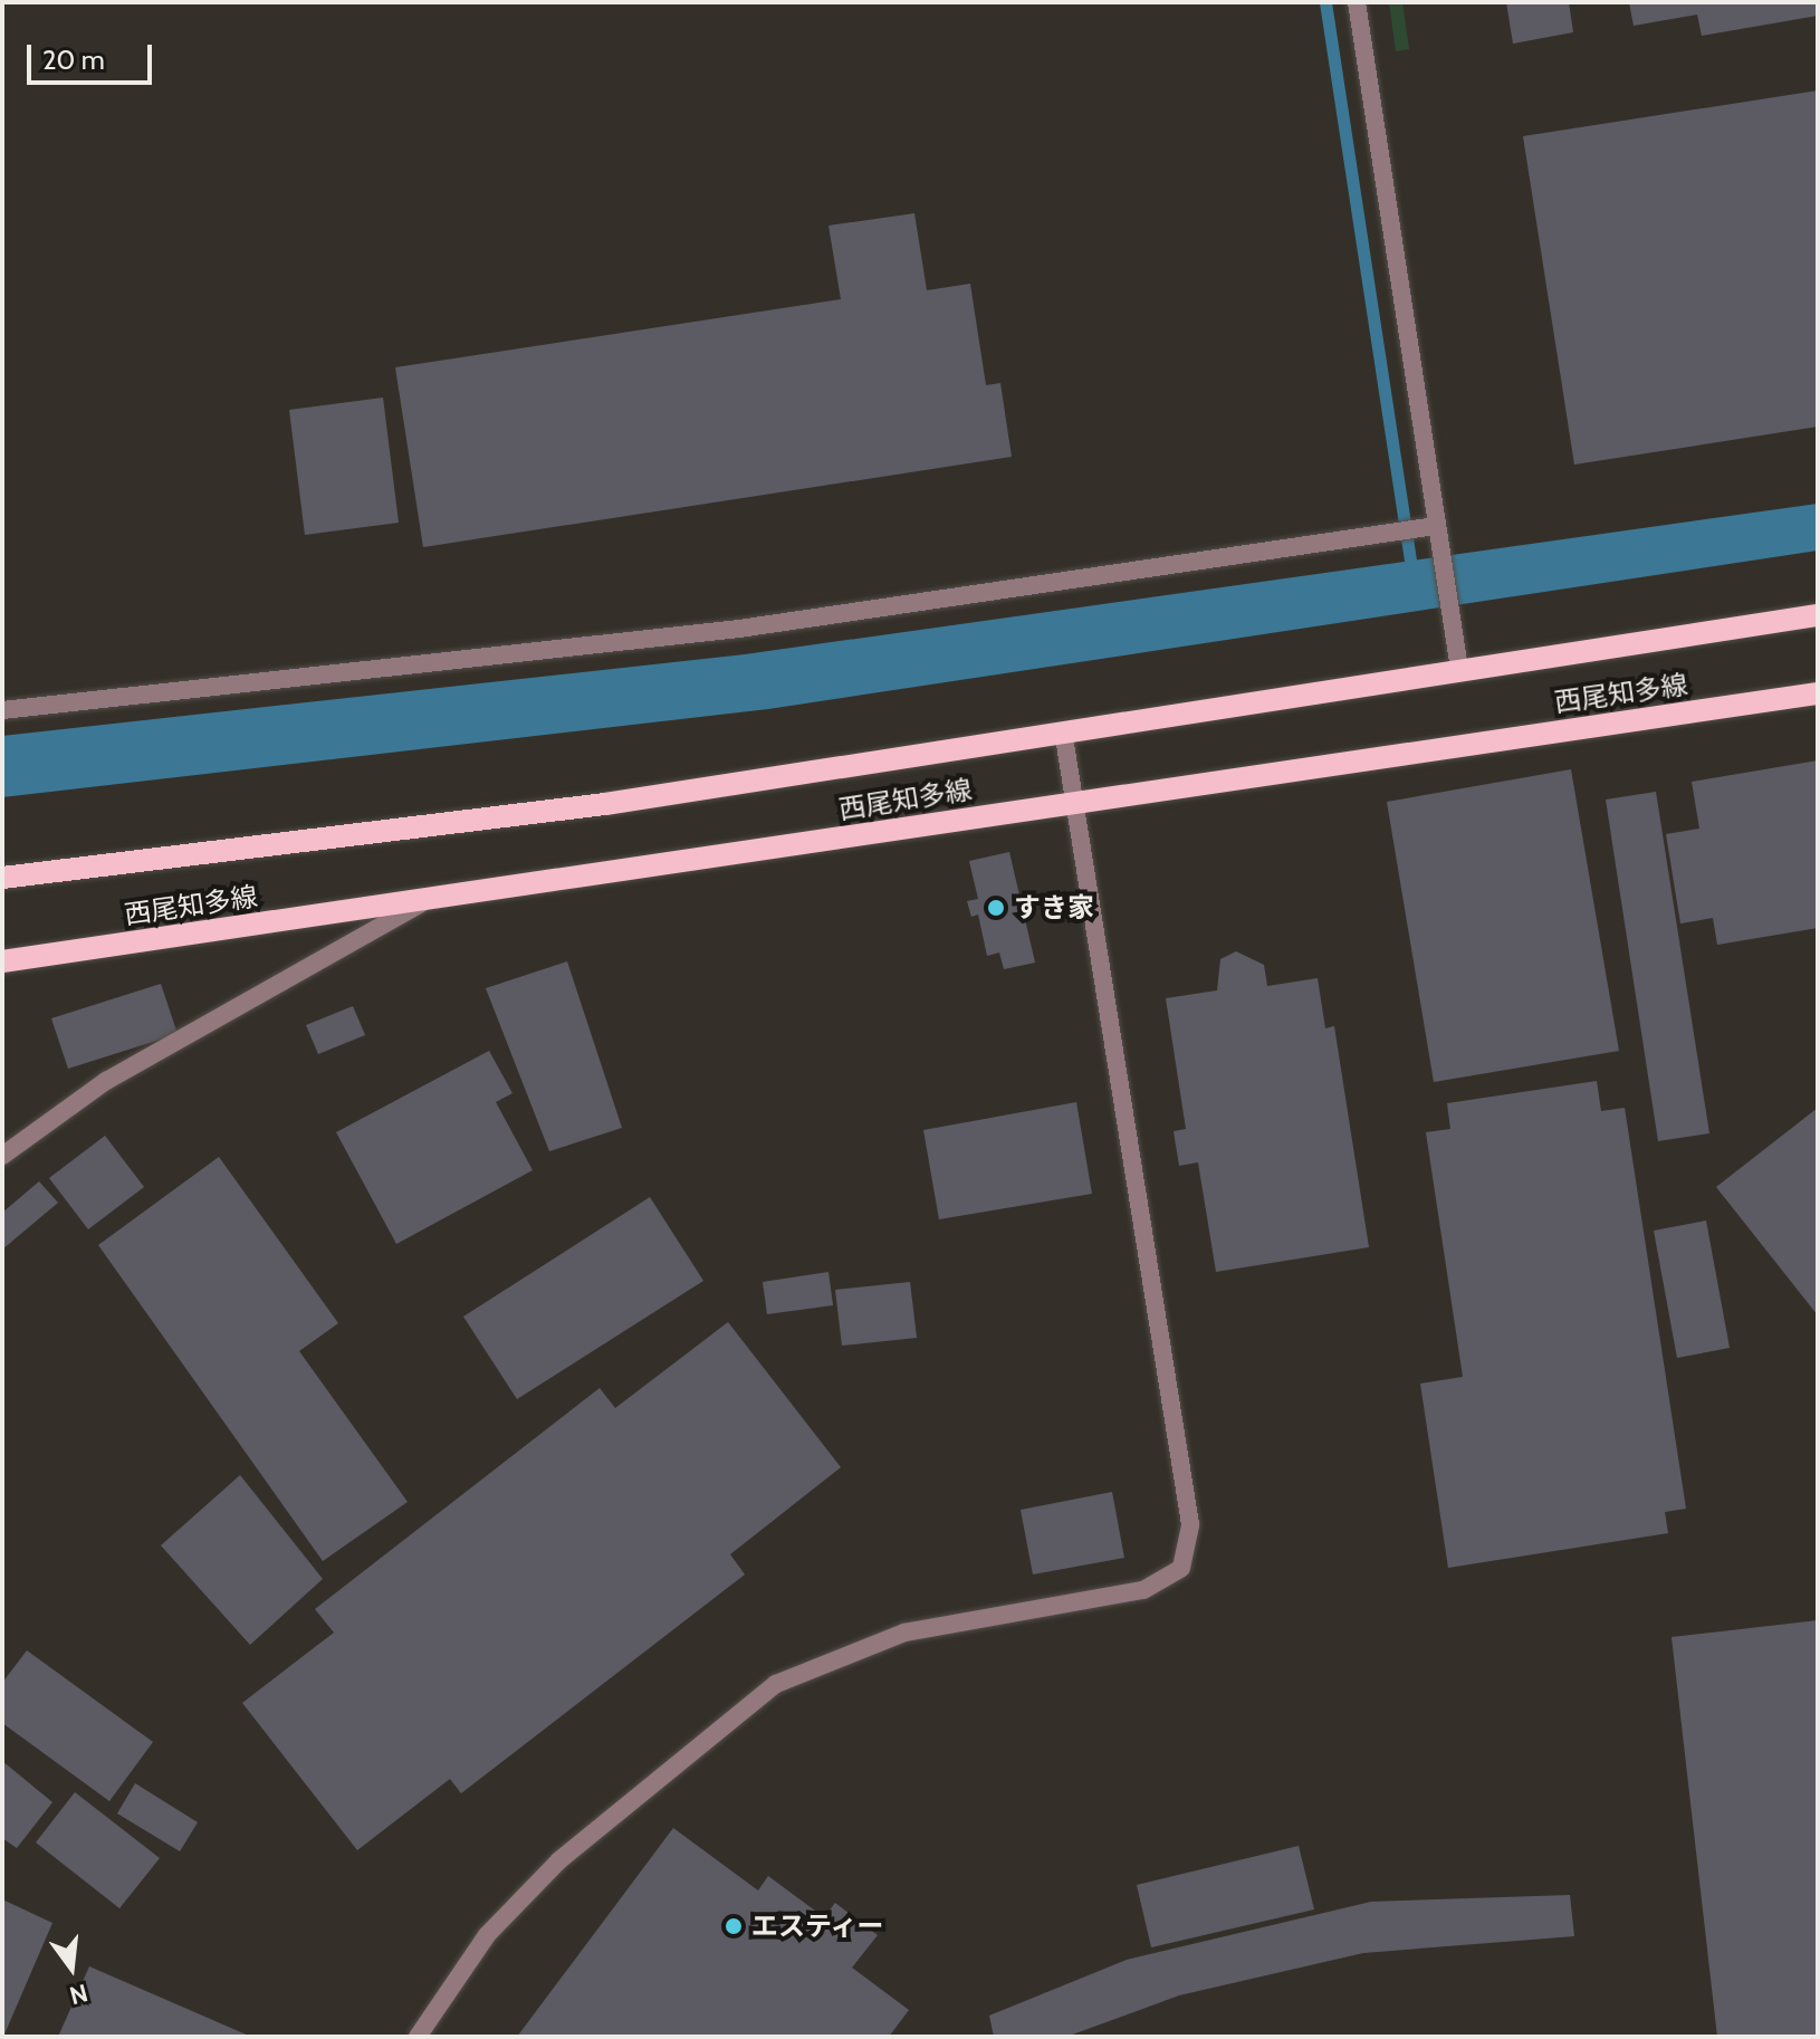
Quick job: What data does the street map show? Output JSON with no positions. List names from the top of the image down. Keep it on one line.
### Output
{"streets":{"main road":["西尾知多線"]},"places":["すき家","エスティー"],"scale_bar":"20 m","north":"bottom"}
